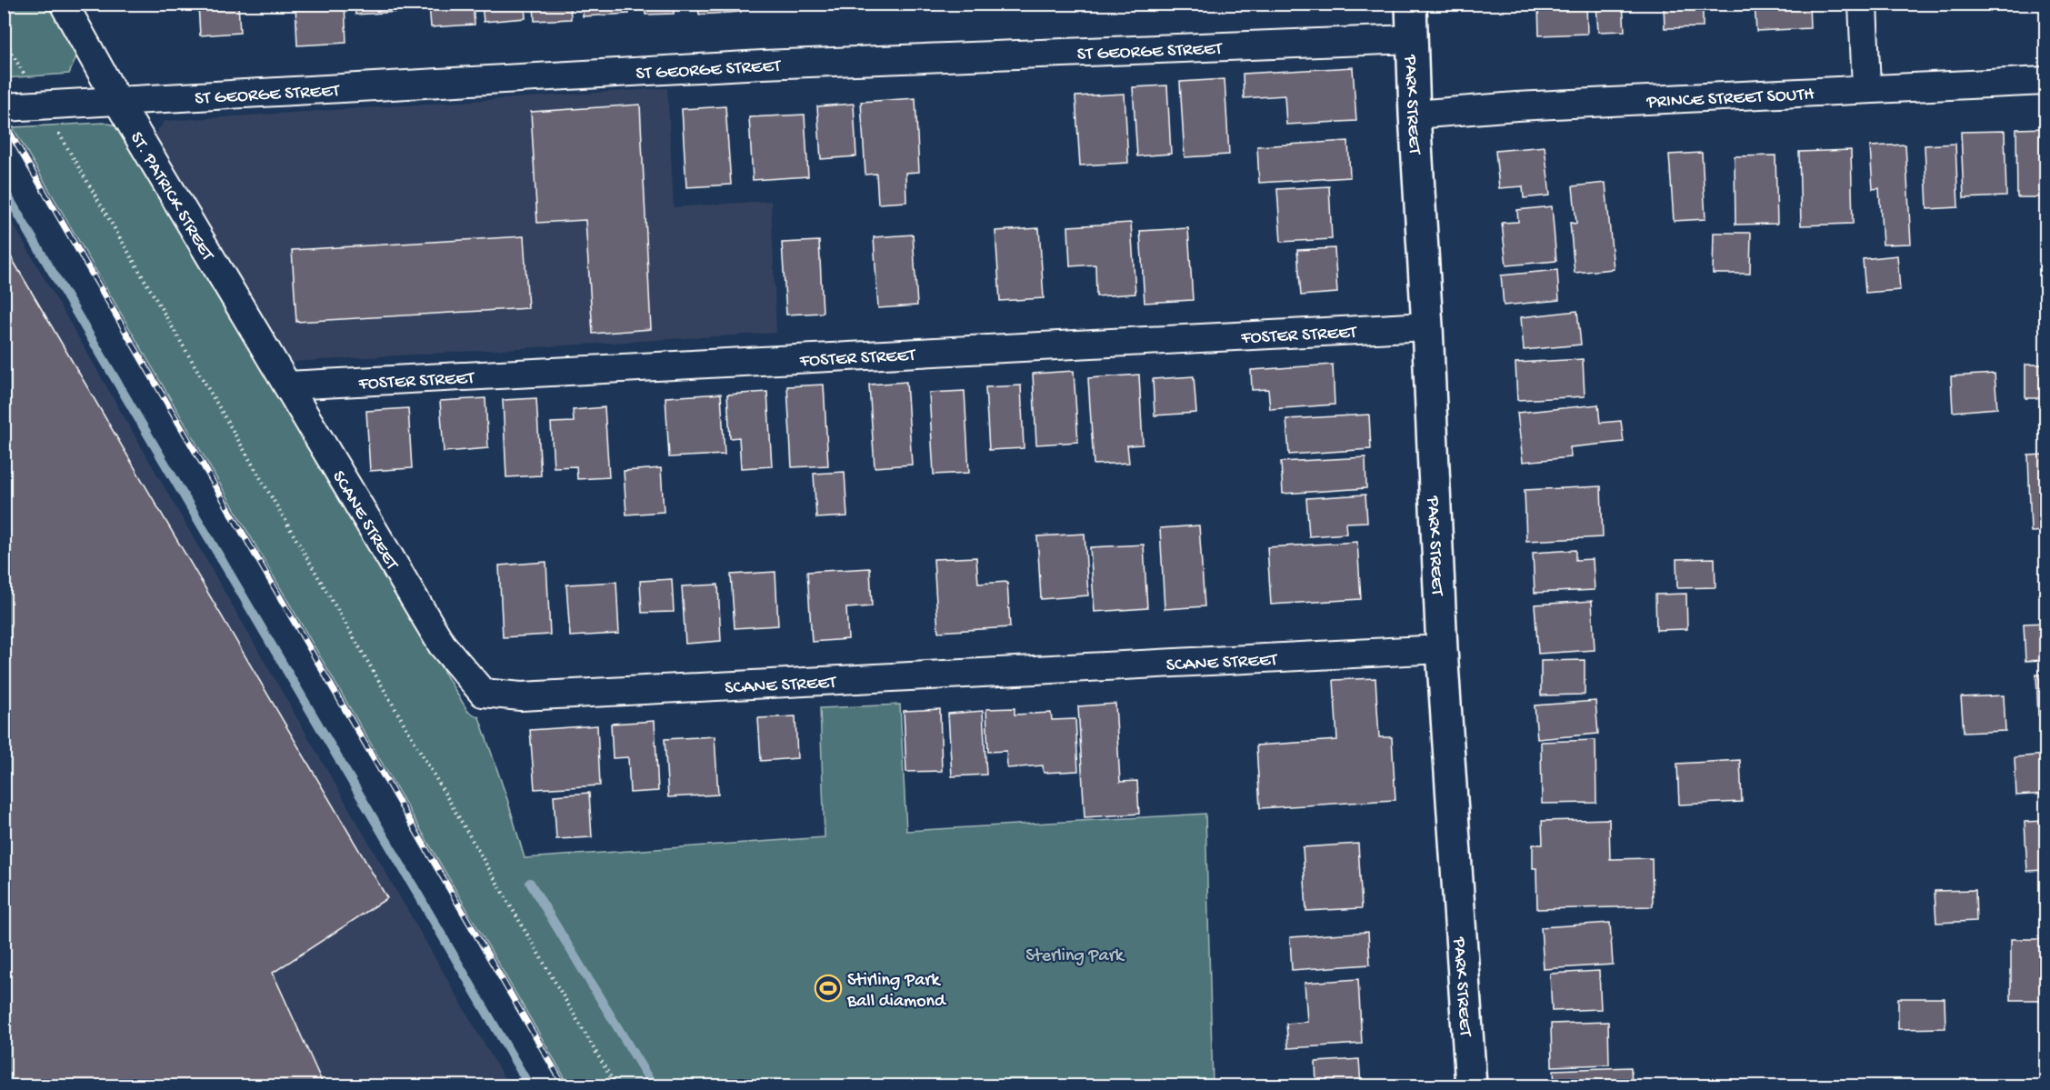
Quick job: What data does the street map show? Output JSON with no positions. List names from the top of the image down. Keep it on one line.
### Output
{"streets":{"street":["ST GEORGE STREET","PRINCE STREET SOUTH","PARK STREET","ST. PATRICK STREET","FOSTER STREET","SCANE STREET"]},"crossings":[["ST GEORGE STREET","PARK STREET"],["ST GEORGE STREET","ST. PATRICK STREET"],["PRINCE STREET SOUTH","PARK STREET"],["PARK STREET","FOSTER STREET"],["PARK STREET","SCANE STREET"],["ST. PATRICK STREET","FOSTER STREET"],["ST. PATRICK STREET","SCANE STREET"],["FOSTER STREET","SCANE STREET"]],"parks":["Sterling Park"],"places":{"sports":["Stirling Park Ball diamond"]}}
